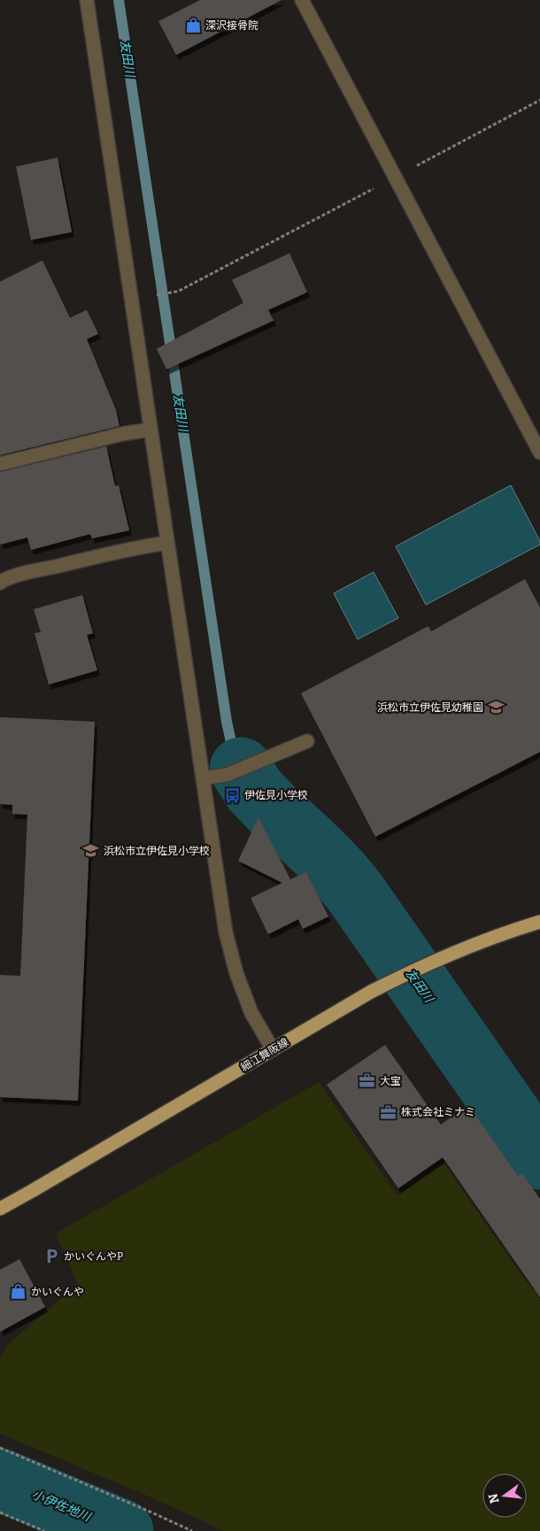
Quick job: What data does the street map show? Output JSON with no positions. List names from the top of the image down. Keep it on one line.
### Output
{"streets":{"main road":["細江舞阪線"]},"water":["友田川","小伊佐地川"],"places":{"shop":["深沢接骨院","かいぐんや"],"school or university":["浜松市立伊佐見幼稚園","浜松市立伊佐見小学校"],"bus stop":["伊佐見小学校"],"office":["大宝","株式会社ミナミ"],"parking":["かいぐんやP"]},"north":"left"}
